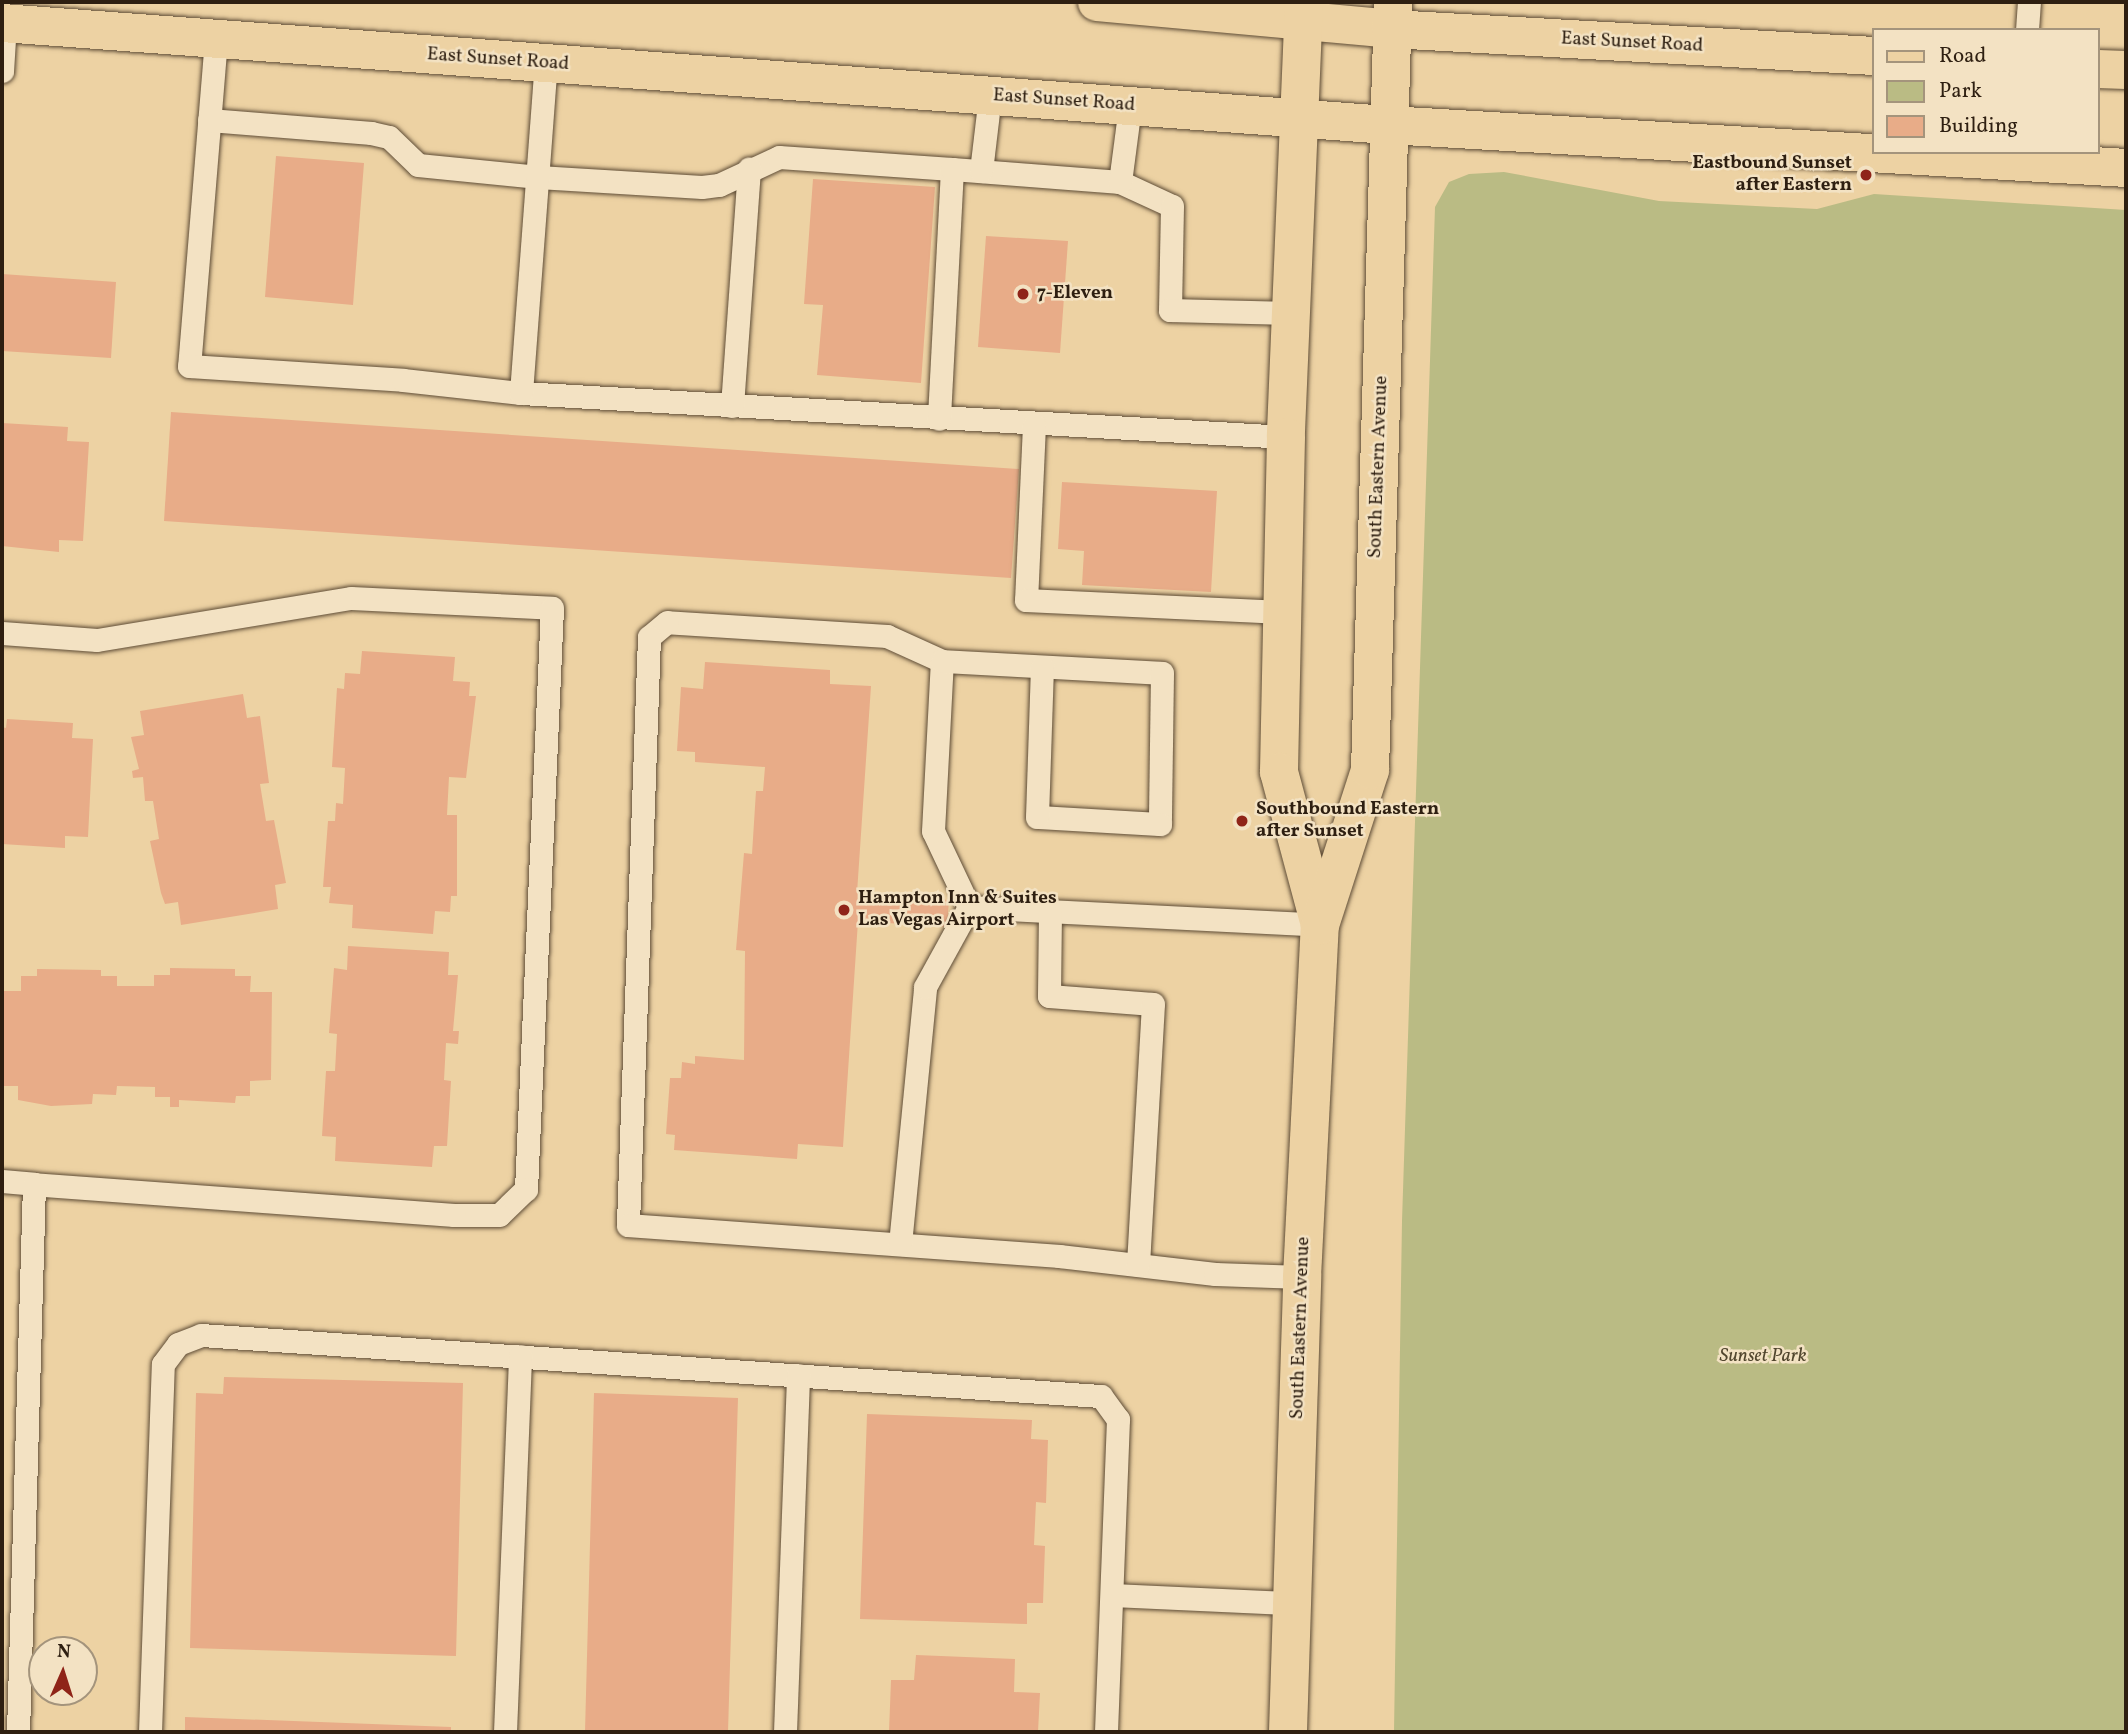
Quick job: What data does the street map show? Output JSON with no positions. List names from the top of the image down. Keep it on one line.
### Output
{"streets":{"main road":["East Sunset Road","South Eastern Avenue"]},"crossings":[["East Sunset Road","South Eastern Avenue"]],"parks":["Sunset Park"],"places":["Eastbound Sunset after Eastern","7-Eleven","Southbound Eastern after Sunset","Hampton Inn & Suites Las Vegas Airport"],"legend":["Road","Park","Building"],"north":"top"}
